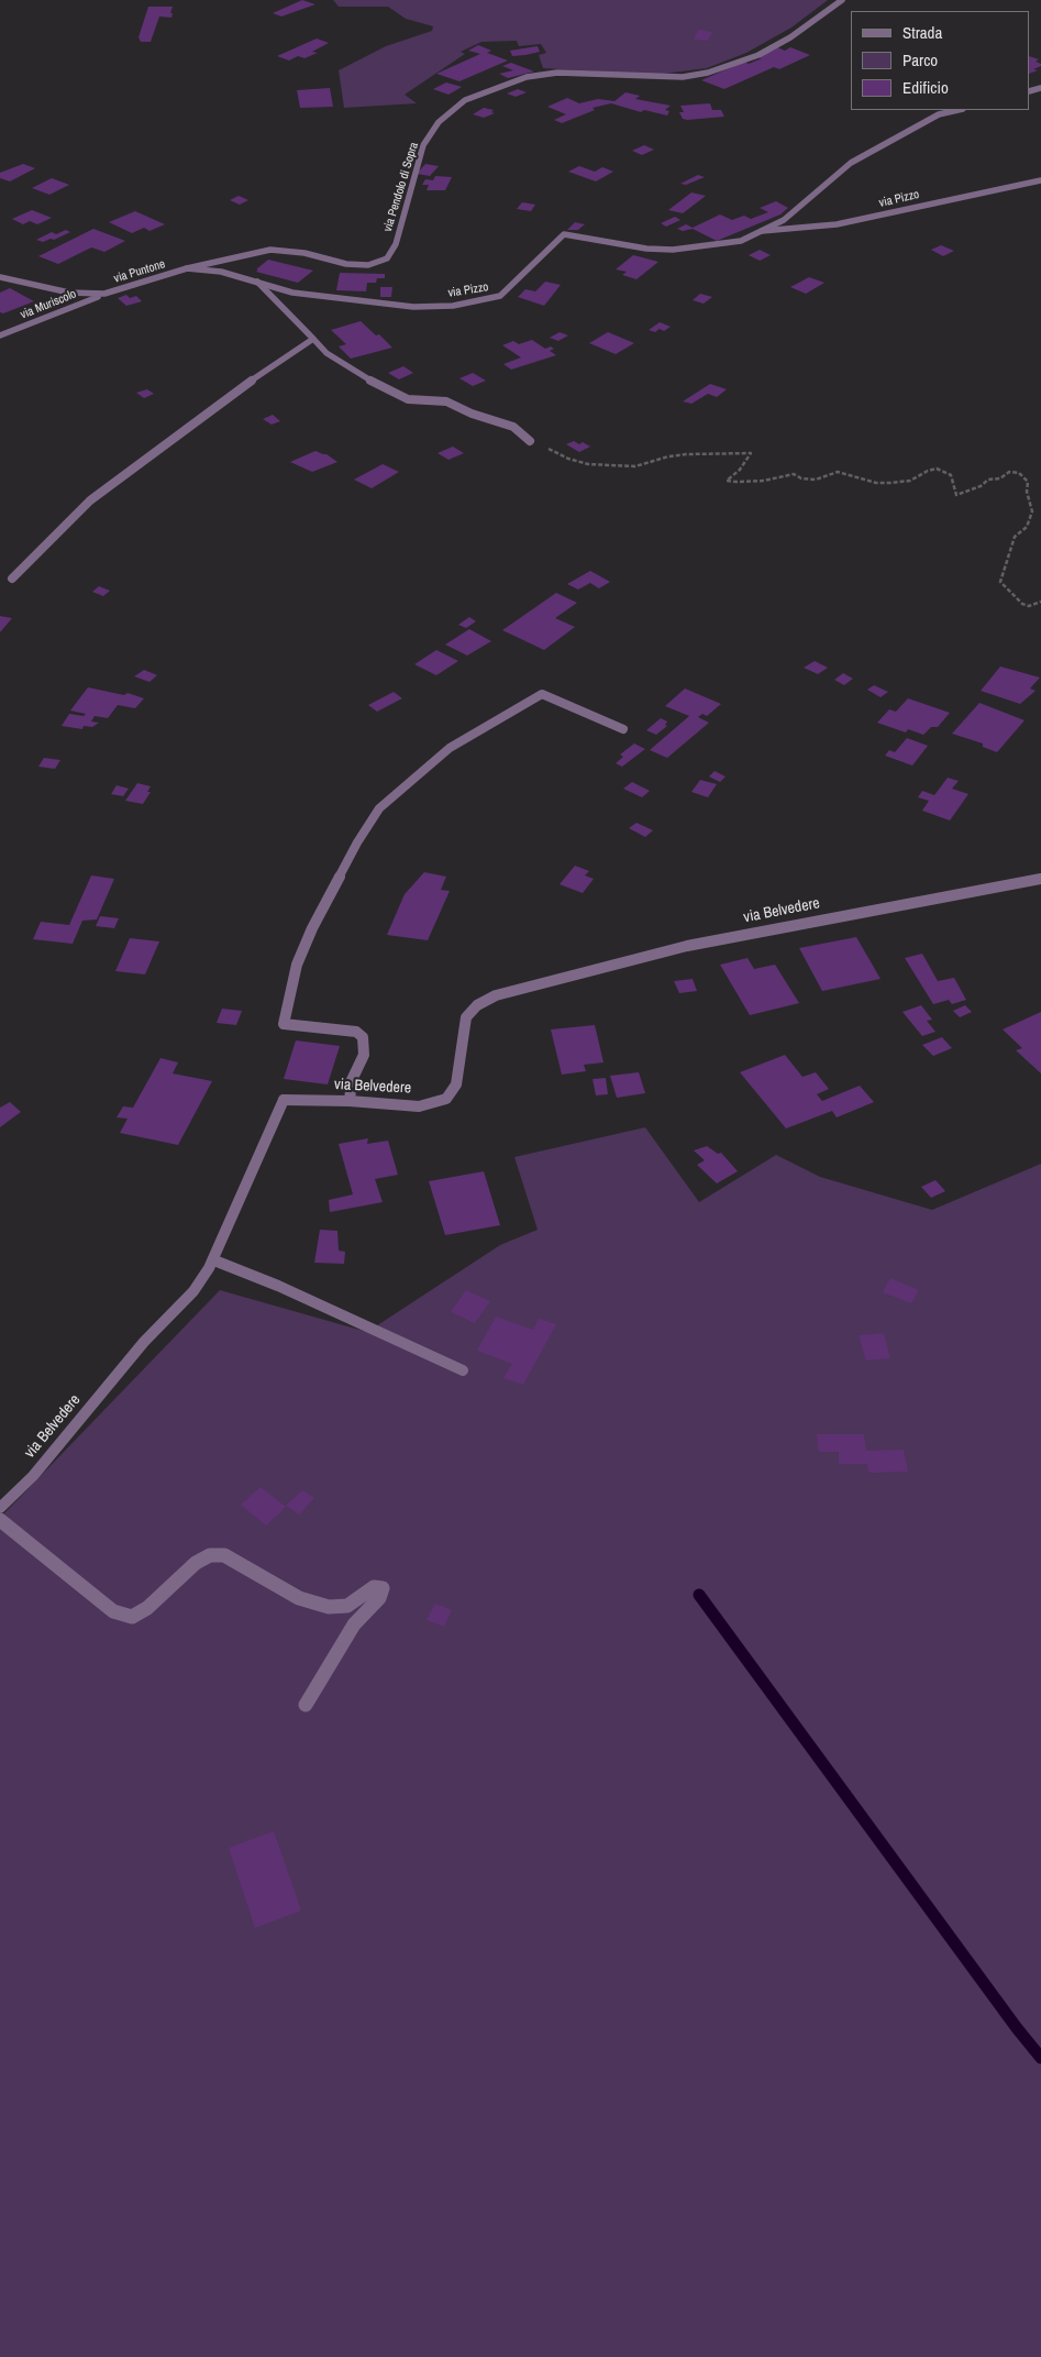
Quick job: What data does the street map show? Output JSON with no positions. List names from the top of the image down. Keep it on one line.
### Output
{"streets":{"street":["via Pendolo di Sopra","via Pizzo","via Puntone","via Muriscolo","via Belvedere"]},"crossings":[["via Pendolo di Sopra","via Pizzo"],["via Pendolo di Sopra","via Puntone"],["via Pizzo","via Puntone"],["via Puntone","via Muriscolo"]],"legend":["Strada","Parco","Edificio"]}
